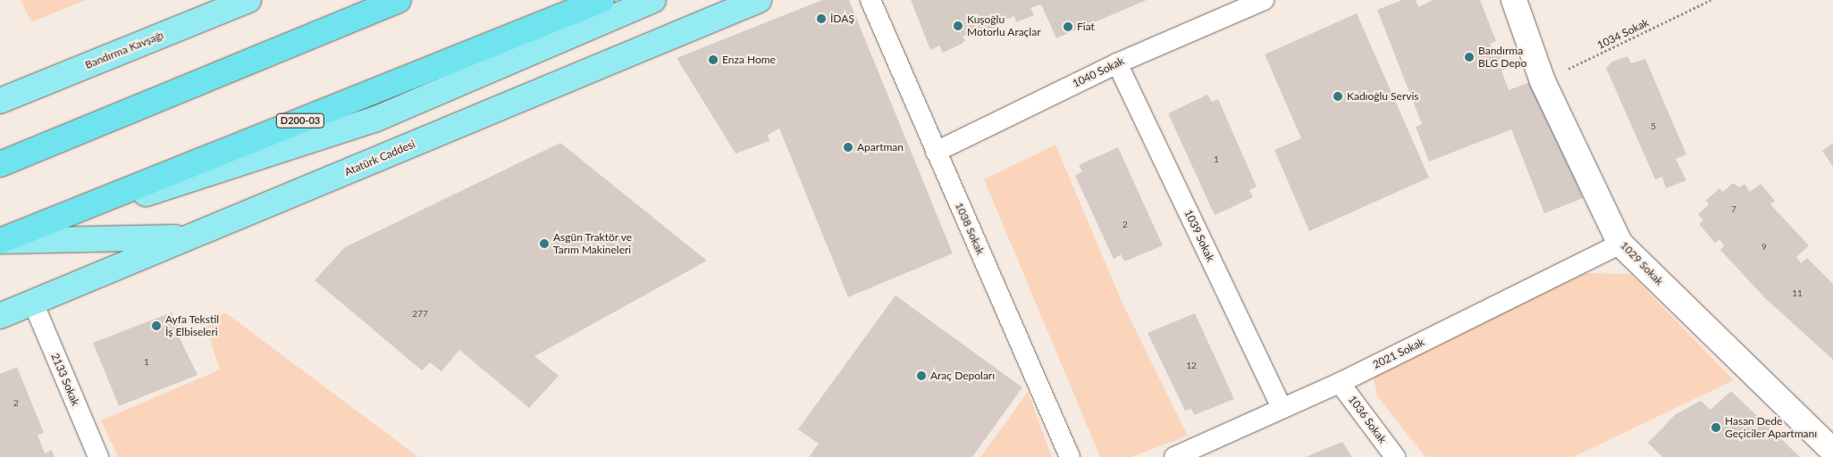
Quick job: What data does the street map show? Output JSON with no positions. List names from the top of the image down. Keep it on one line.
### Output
{"streets":{"highway":["D200-03"],"main road":["Bandırma Kavşağı","Atatürk Caddesi"],"street":["1029 Sokak"],"lane":["1040 Sokak","1038 Sokak","1039 Sokak","2021 Sokak","2133 Sokak","1036 Sokak"],"path":["1034 Sokak"]},"crossings":[["1034 Sokak","1029 Sokak"],["1040 Sokak","1038 Sokak"],["1040 Sokak","1039 Sokak"],["Atatürk Caddesi","2133 Sokak"],["1039 Sokak","2021 Sokak"],["1029 Sokak","2021 Sokak"],["2021 Sokak","1036 Sokak"]],"places":["İDAŞ","Kuşoğlu Motorlu Araçlar","Fiat","Bandırma BLG Depo","Enza Home","Kadıoğlu Servis","Apartman","Asgün Traktör ve Tarım Makineleri","Ayfa Tekstil İş Elbiseleri","Araç Depoları","Hasan Dede Geçiciler Apartmanı"],"house_numbers":["5","1","7","2","9","11","277","1","12","2"]}
